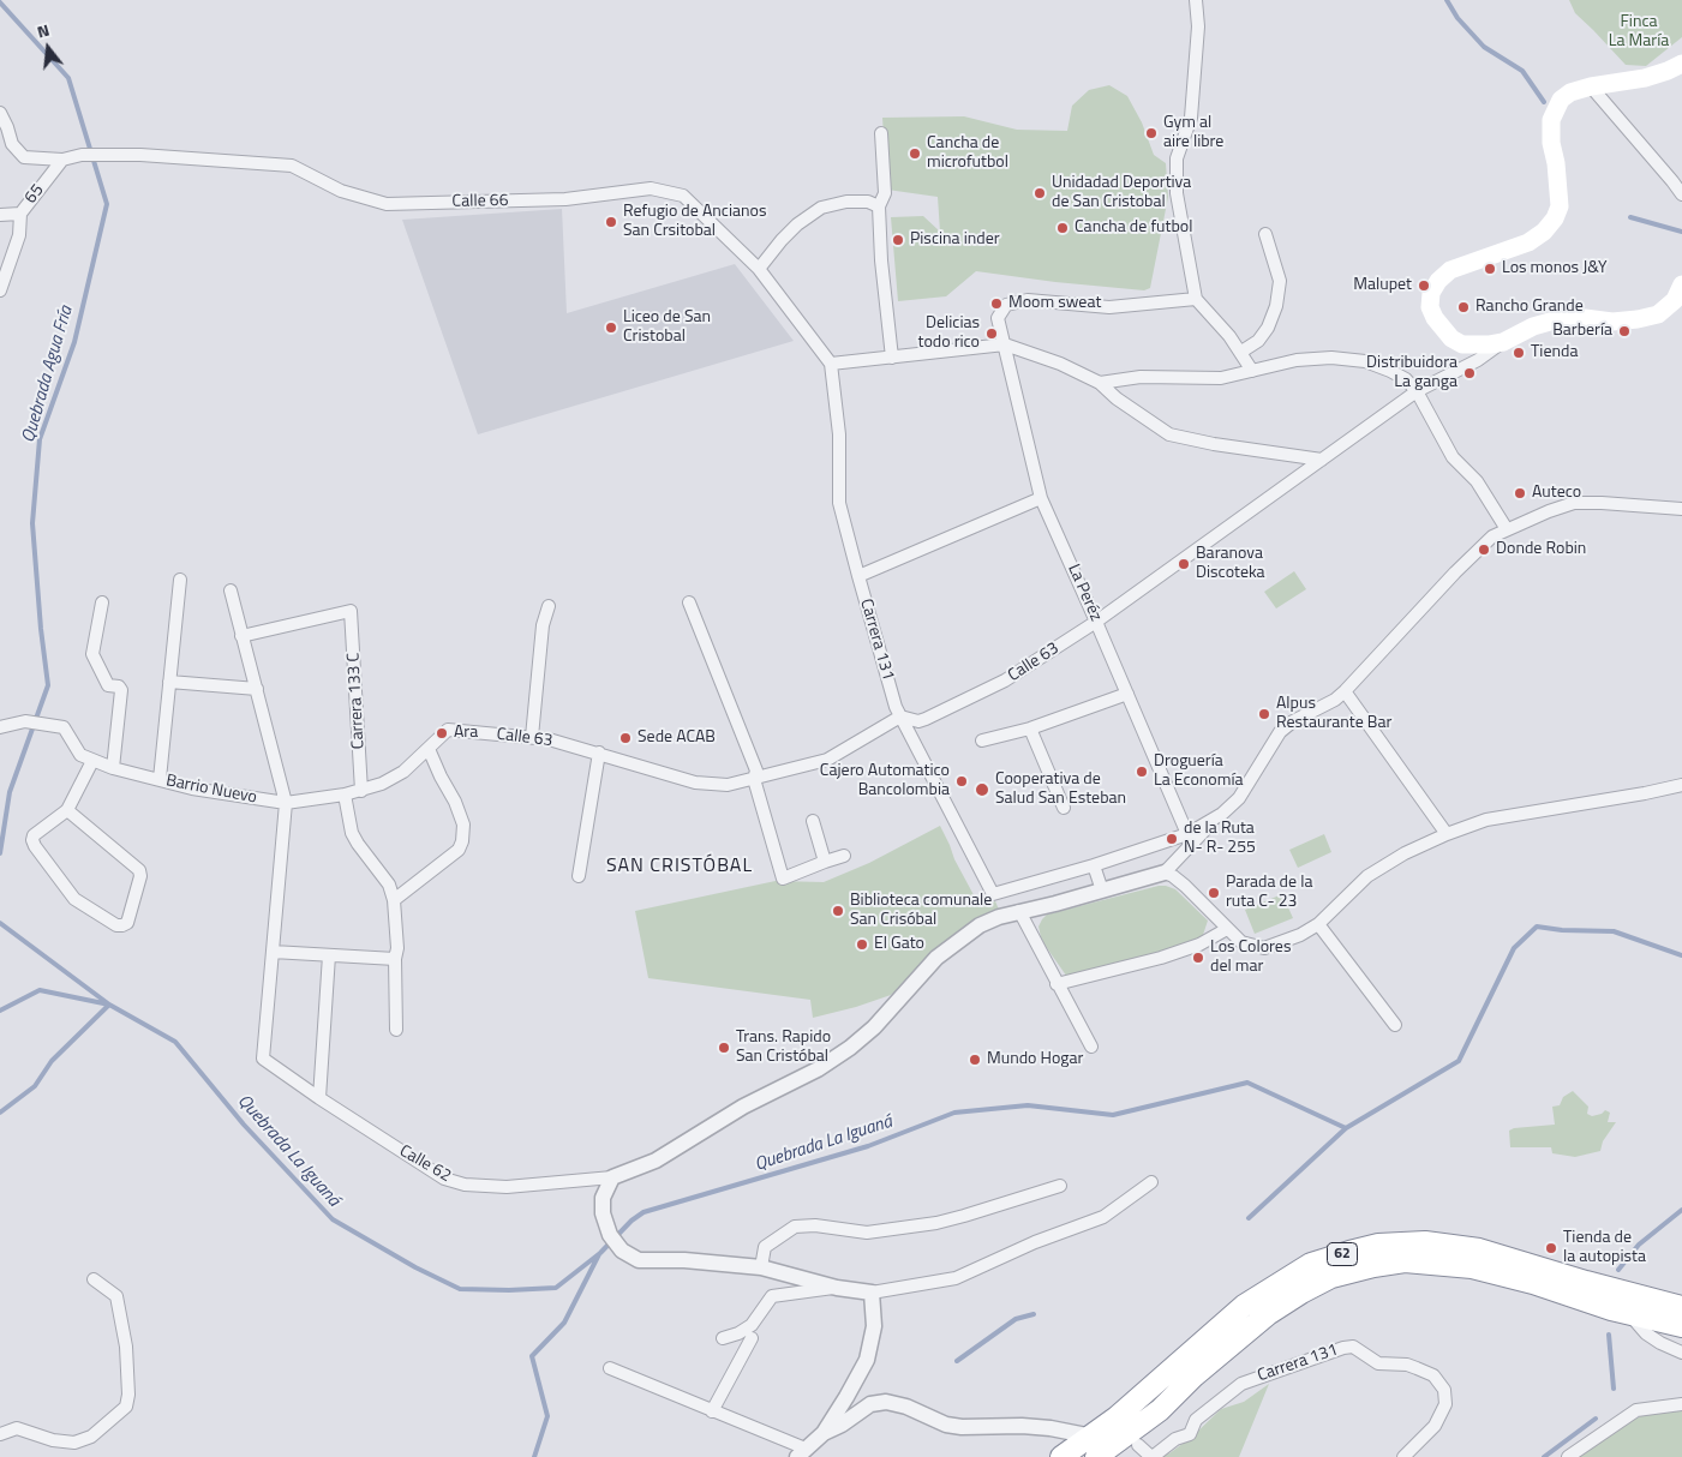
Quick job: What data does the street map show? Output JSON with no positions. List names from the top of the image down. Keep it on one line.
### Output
{"streets":{"highway":["62"],"street":["65","Calle 66","La Peréz","Carrera 131","Calle 63","Carrera 133 C","Barrio Nuevo","Calle 62"]},"crossings":[["65","Calle 66"],["Calle 66","Carrera 131"],["La Peréz","Calle 63"],["Carrera 131","Calle 63"],["Calle 63","Barrio Nuevo"],["Carrera 133 C","Barrio Nuevo"]],"districts":["SAN CRISTÓBAL"],"water":["Quebrada Agua Fría","Quebrada La Iguaná"],"parks":["Finca La María"],"places":["Gym al aire libre","Cancha de microfutbol","Unidadad Deportiva de San Cristobal","Refugio de Ancianos San Crsitobal","Cancha de futbol","Piscina inder","Los monos J&Y","Malupet","Moom sweat","Rancho Grande","Liceo de San Cristobal","Barbería","Delicias todo rico","Tienda","Distribuidora La ganga","Auteco","Donde Robin","Baranova Discoteka","Alpus Restaurante Bar","Ara","Sede ACAB","Droguería La Economía","Cajero Automatico Bancolombia","Cooperativa de Salud San Esteban","de la Ruta N- R- 255","Parada de la ruta C- 23","Biblioteca comunale San Crisóbal","El Gato","Los Colores del mar","Trans. Rapido San Cristóbal","Mundo Hogar","Tienda de la autopista"],"north":"top"}
